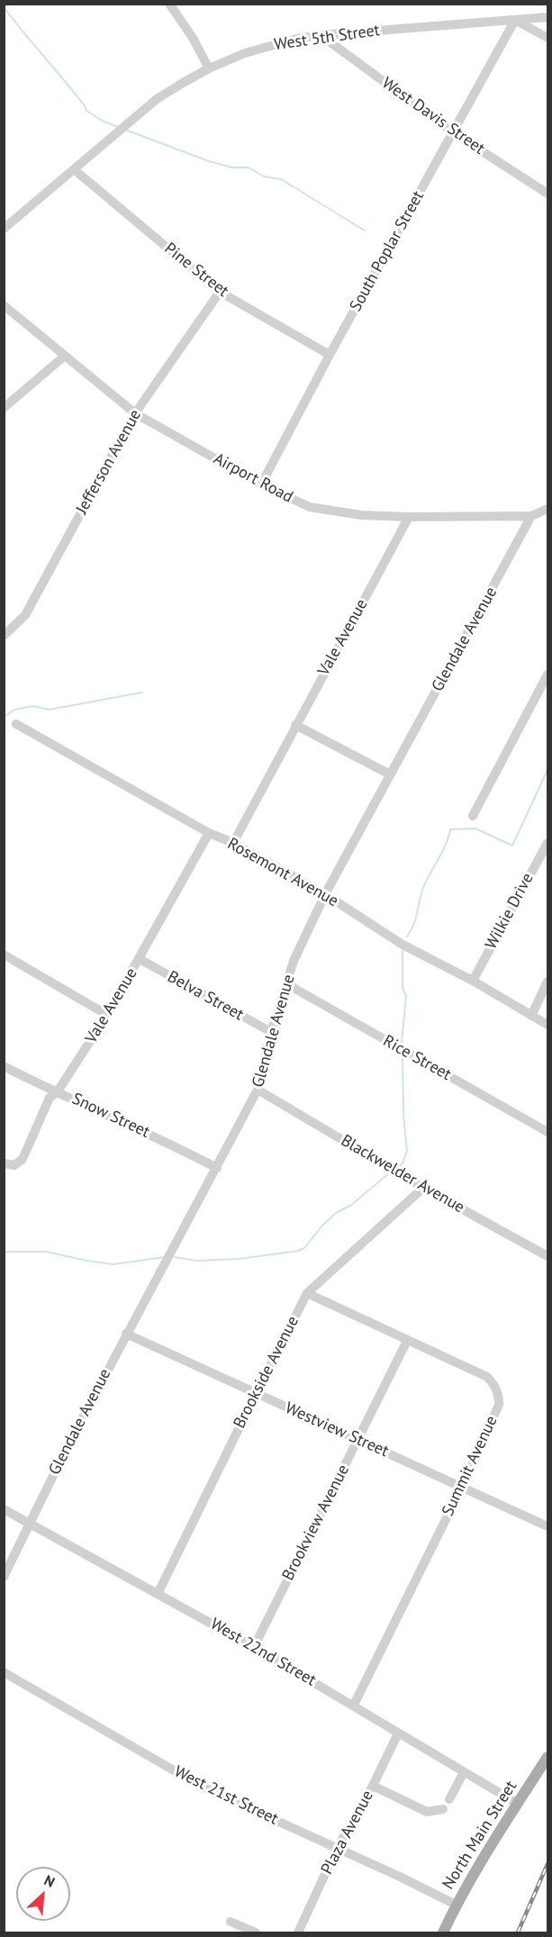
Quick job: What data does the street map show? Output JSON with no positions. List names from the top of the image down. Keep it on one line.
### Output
{"streets":{"main road":["North Main Street"],"street":["West 5th Street","West Davis Street","South Poplar Street","Pine Street","Jefferson Avenue","Airport Road","Vale Avenue","Glendale Avenue","Rosemont Avenue","Wilkie Drive","Belva Street","Rice Street","Snow Street","Blackwelder Avenue","Brookside Avenue","Westview Street","Summit Avenue","Brookview Avenue","West 22nd Street","West 21st Street","Plaza Avenue"]},"crossings":[["West 5th Street","West Davis Street"],["West 5th Street","South Poplar Street"],["West 5th Street","Pine Street"],["West Davis Street","South Poplar Street"],["South Poplar Street","Pine Street"],["South Poplar Street","Airport Road"],["Pine Street","Jefferson Avenue"],["Jefferson Avenue","Airport Road"],["Airport Road","Vale Avenue"],["Airport Road","Glendale Avenue"],["Vale Avenue","Rosemont Avenue"],["Vale Avenue","Belva Street"],["Vale Avenue","Snow Street"],["Glendale Avenue","Rosemont Avenue"],["Glendale Avenue","Belva Street"],["Glendale Avenue","Rice Street"],["Glendale Avenue","Snow Street"],["Glendale Avenue","Blackwelder Avenue"],["Glendale Avenue","Westview Street"],["Glendale Avenue","West 22nd Street"],["Rosemont Avenue","Wilkie Drive"],["Blackwelder Avenue","Brookside Avenue"],["Brookside Avenue","Westview Street"],["Brookside Avenue","Summit Avenue"],["Brookside Avenue","West 22nd Street"],["Westview Street","Summit Avenue"],["Westview Street","Brookview Avenue"],["Summit Avenue","Brookview Avenue"],["Summit Avenue","West 22nd Street"],["Brookview Avenue","West 22nd Street"],["West 22nd Street","Plaza Avenue"],["West 22nd Street","North Main Street"],["West 21st Street","Plaza Avenue"],["West 21st Street","North Main Street"]],"north":"top right"}
